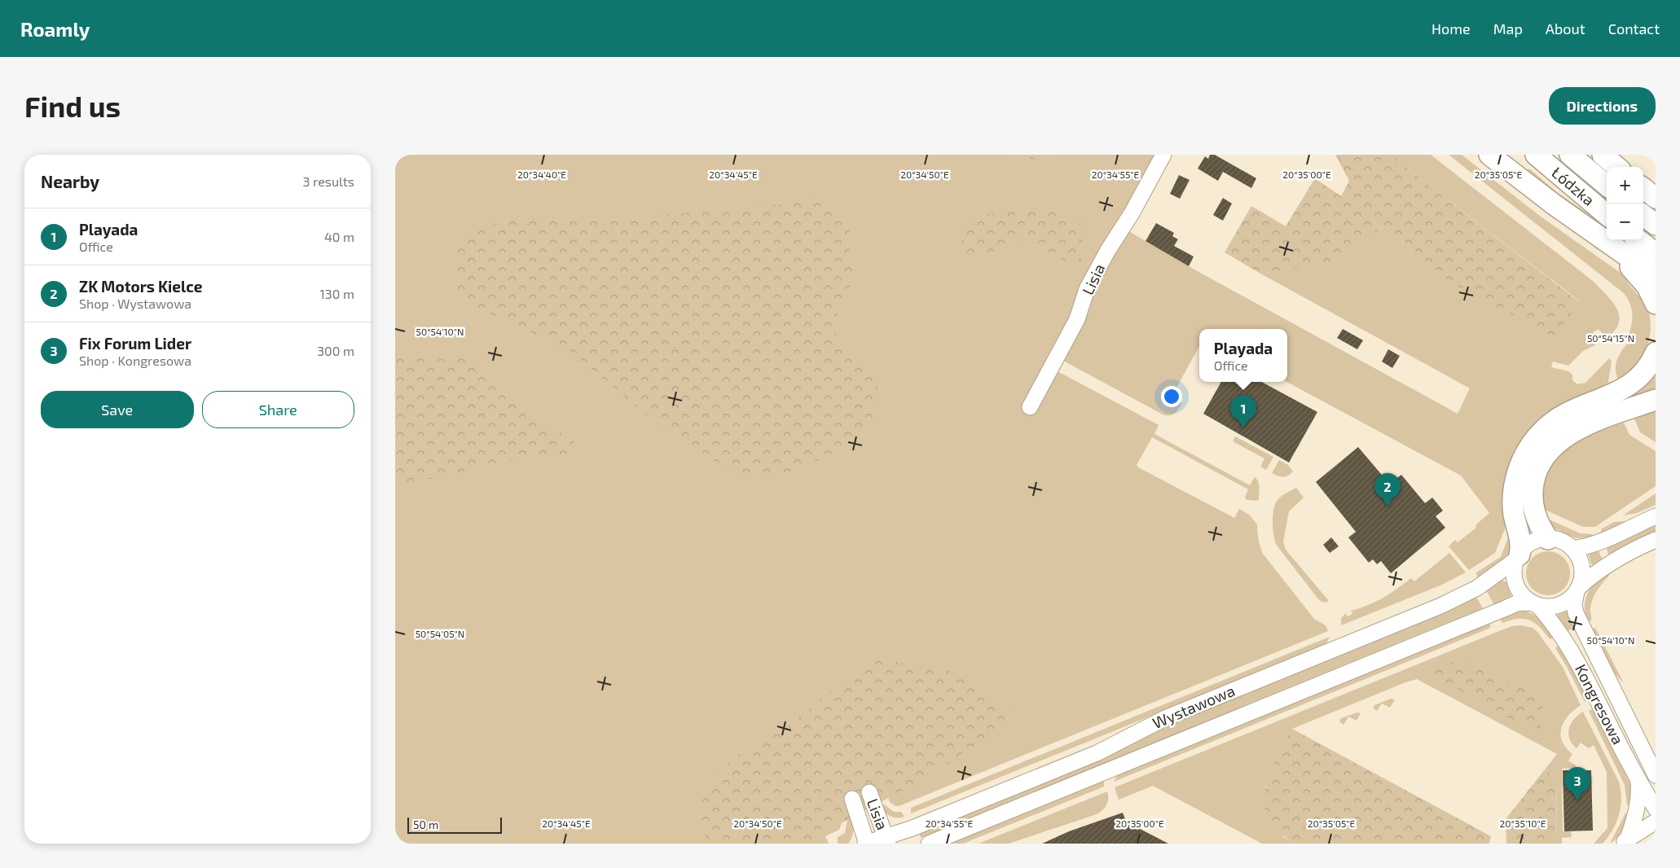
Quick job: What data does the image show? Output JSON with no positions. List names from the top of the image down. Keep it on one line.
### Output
{"streets":{"main road":["Łódzka"],"street":["Lisia","Kongresowa","Wystawowa"]},"crossings":[["Lisia","Wystawowa"],["Kongresowa","Wystawowa"]],"scale_bar":"50 m","page":{"header":"Roamly","nav":["Home","Map","About","Contact"],"buttons":["Directions",["Save","Share"]],"title":"Find us","heading":["Nearby","3 results"],"map_buttons":["+","−"],"list":[{"mark":"1","name":"Playada","note":"Office","value":"40 m"},{"mark":"2","name":"ZK Motors Kielce","note":"Shop · Wystawowa","value":"130 m"},{"mark":"3","name":"Fix Forum Lider","note":"Shop · Kongresowa","value":"300 m"}],"popup":["Playada","Office"],"pins":["1","2","3"],"scale":"50 m"},"coordinates":["20°34'40\"E","20°34'45\"E","20°34'50\"E","20°34'55\"E","20°35'00\"E","20°35'05\"E","50°54'10\"N","50°54'15\"N","50°54'05\"N","20°35'10\"E"]}
